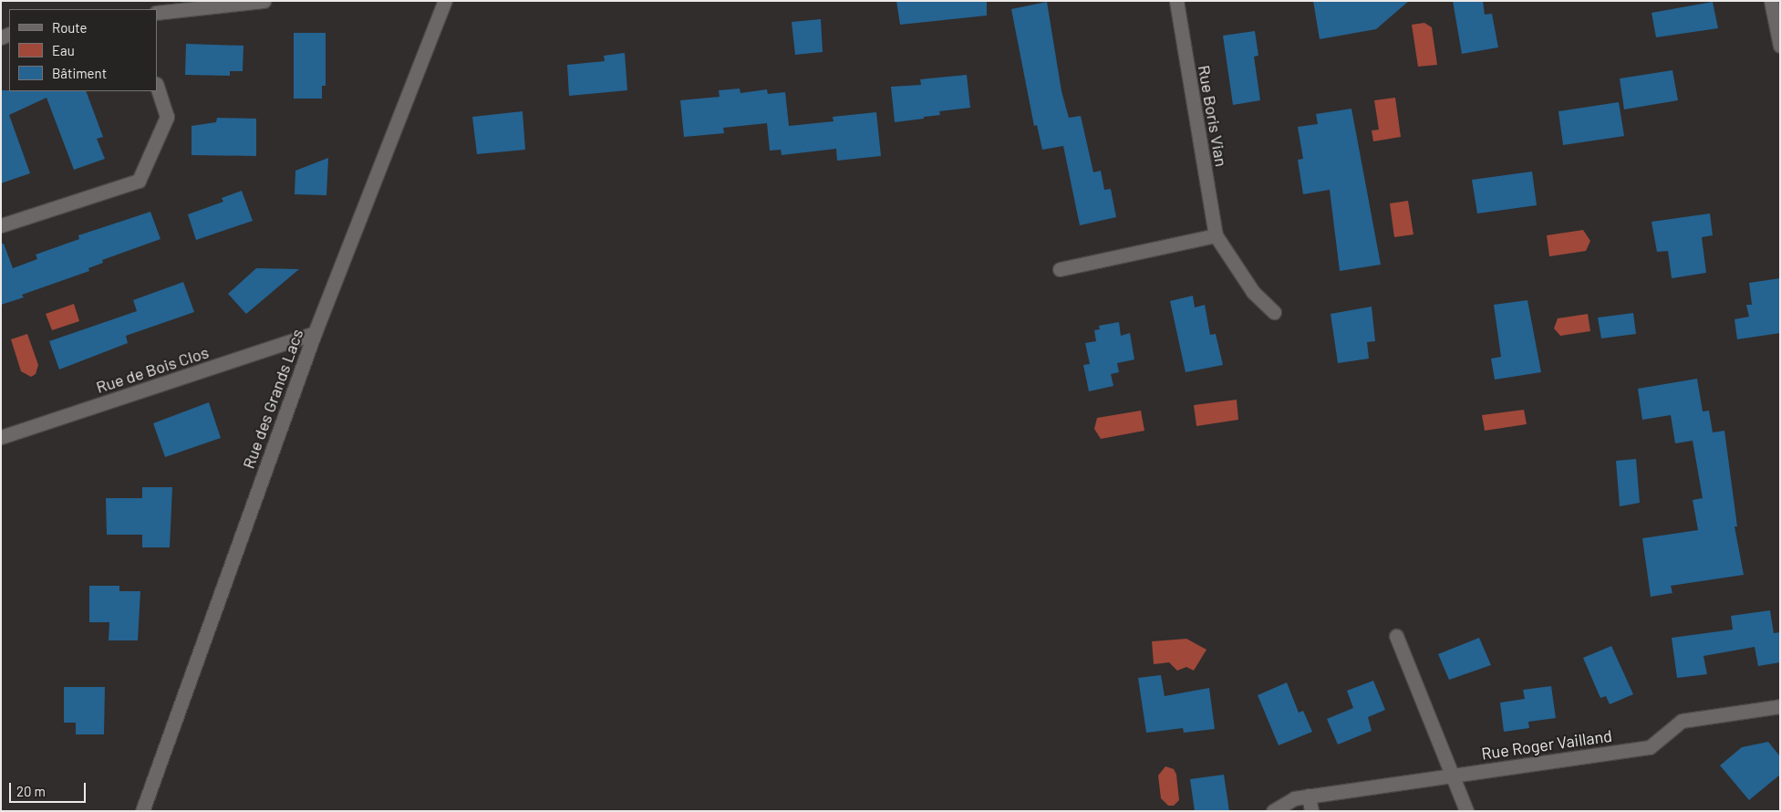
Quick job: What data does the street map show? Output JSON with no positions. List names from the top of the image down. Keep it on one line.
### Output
{"streets":{"street":["Rue Boris Vian","Rue de Bois Clos","Rue des Grands Lacs","Rue Roger Vailland"]},"crossings":[["Rue de Bois Clos","Rue des Grands Lacs"]],"legend":["Route","Eau","Bâtiment"],"scale_bar":"20 m"}
